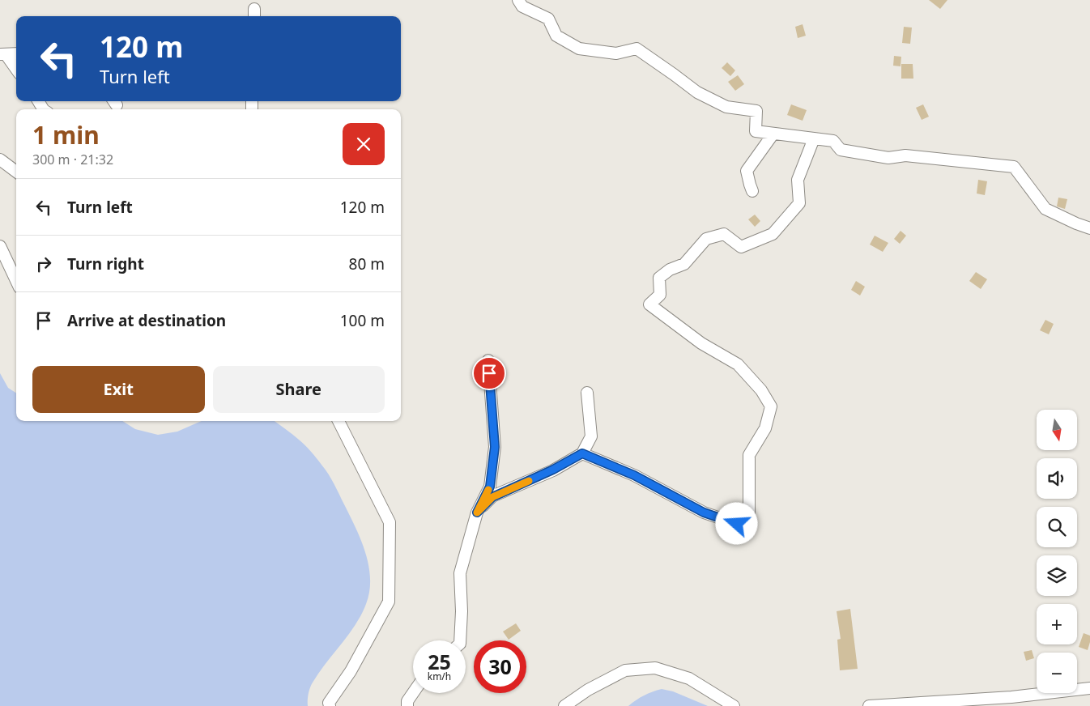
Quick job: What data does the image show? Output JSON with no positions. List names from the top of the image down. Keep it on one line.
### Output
{"north":"bottom","page":{"turn":["120 m","Turn left"],"heading":["1 min","300 m · 21:32"],"list":[{"name":"Turn left","value":"120 m"},{"name":"Turn right","value":"80 m"},{"name":"Arrive at destination","value":"100 m"}],"buttons":["Exit","Share"],"map_buttons":["+","−"],"speed":"25 km/h","limit":"30"}}
